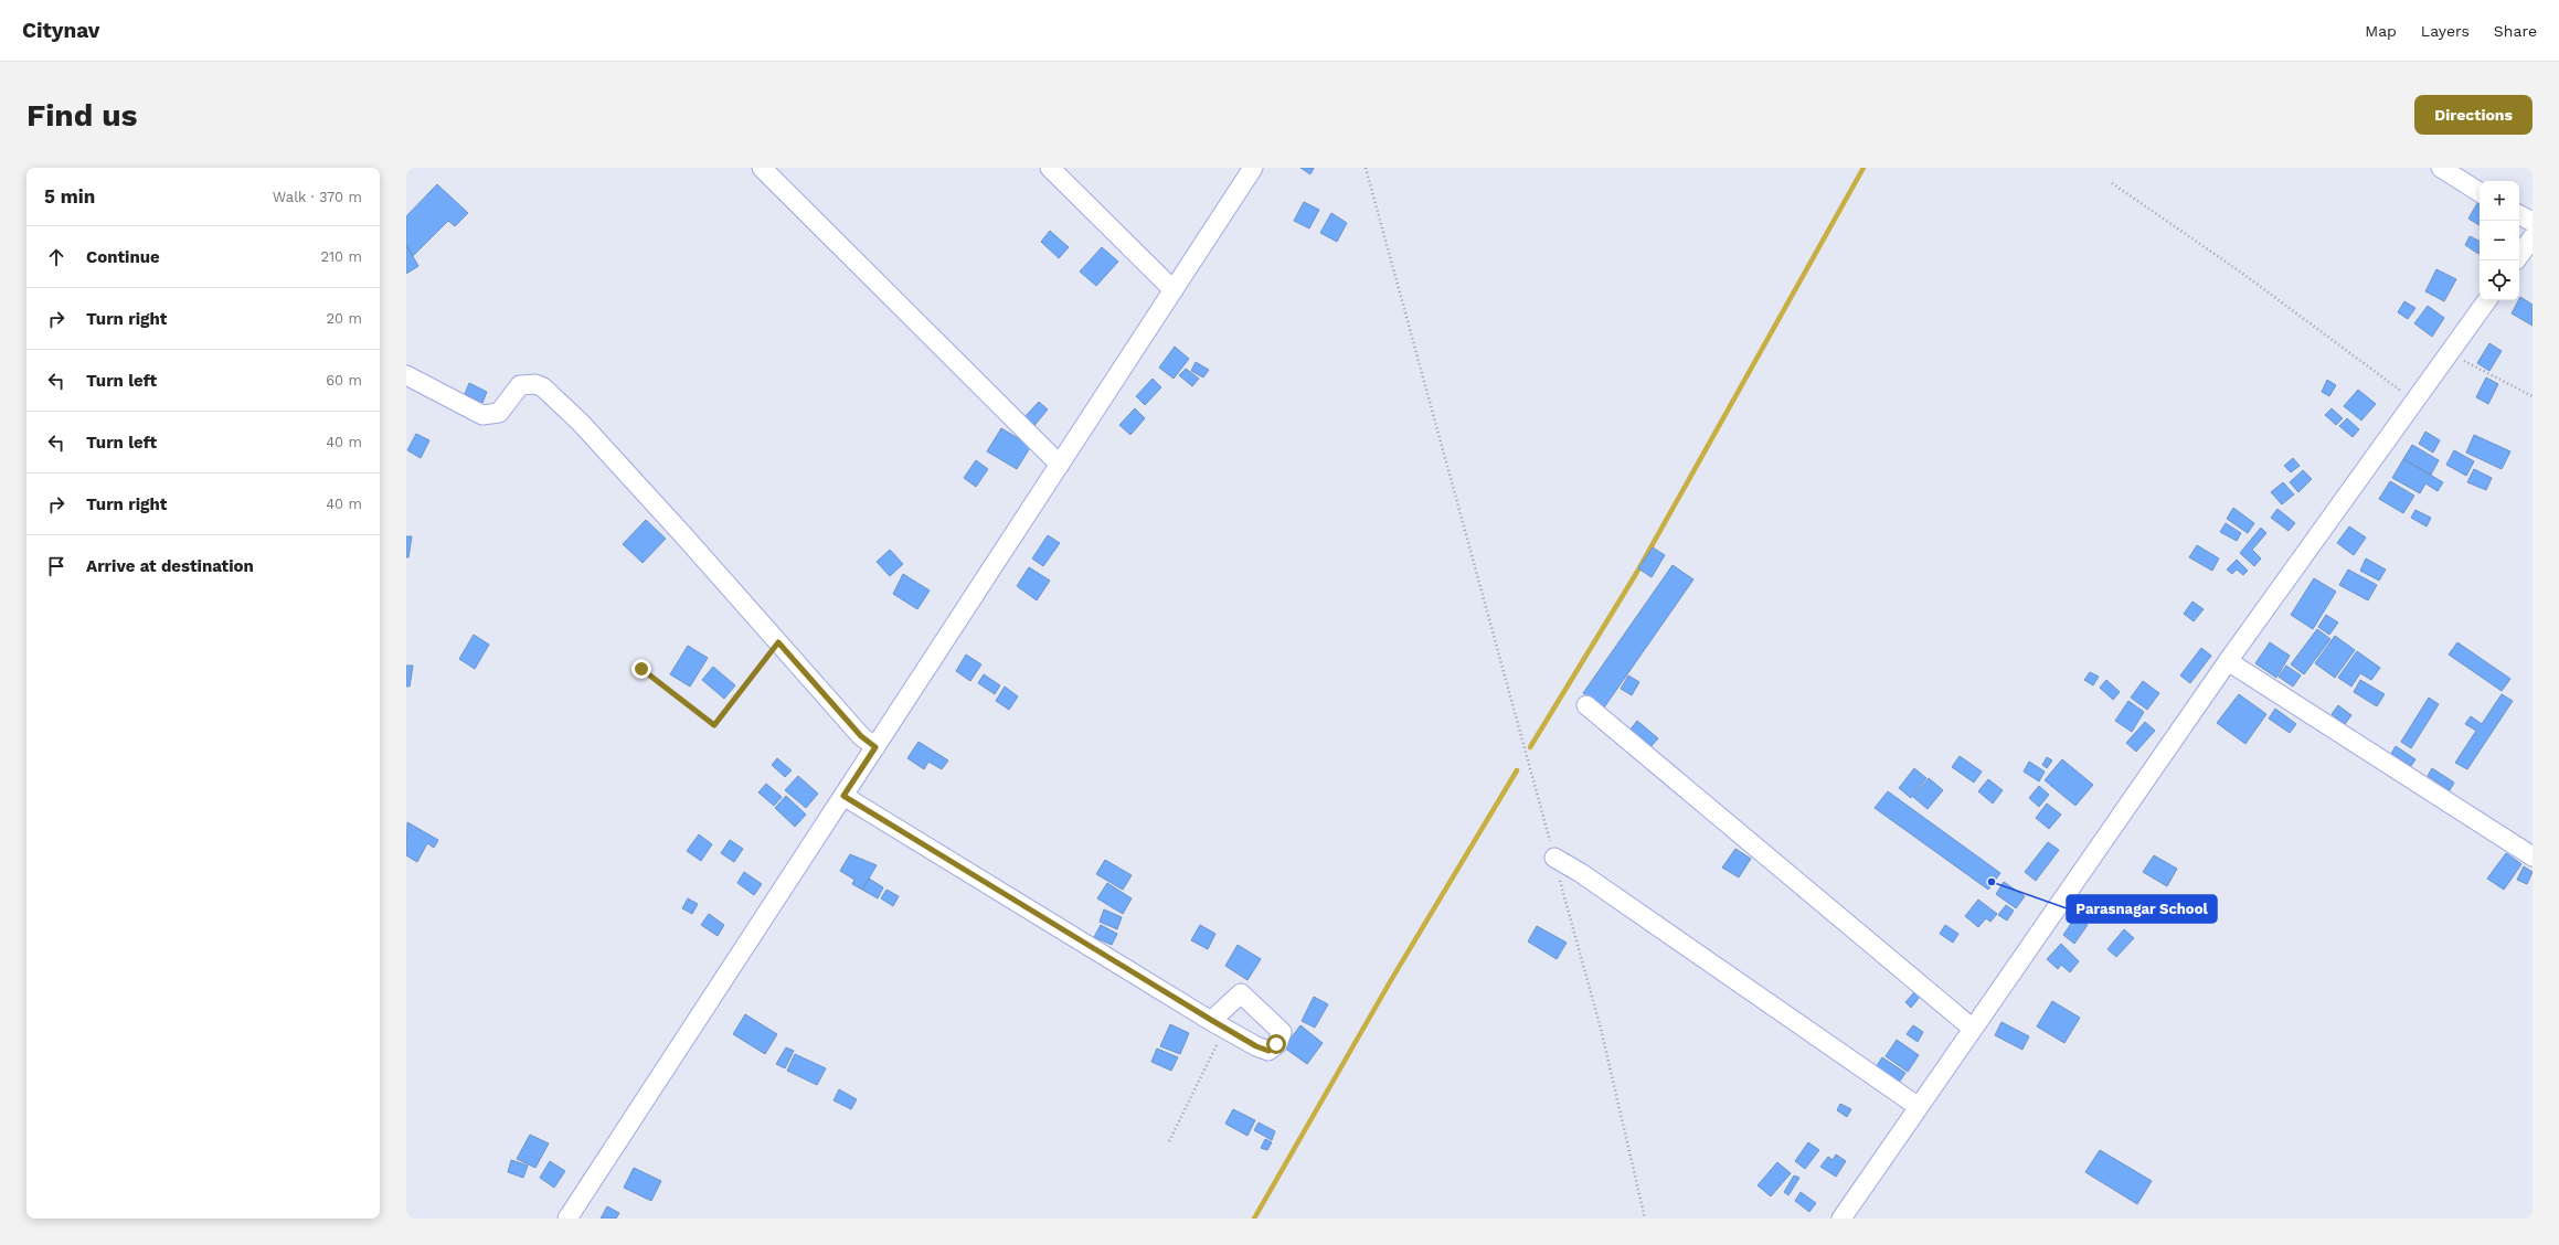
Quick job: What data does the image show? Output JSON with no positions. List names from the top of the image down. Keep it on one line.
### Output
{"places":["Parasnagar School"],"page":{"header":"Citynav","nav":["Map","Layers","Share"],"buttons":"Directions","title":"Find us","heading":["5 min","Walk · 370 m"],"map_buttons":["+","−"],"list":[["Continue","210 m"],["Turn right","20 m"],["Turn left","60 m"],["Turn left","40 m"],["Turn right","40 m"],"Arrive at destination"]}}
